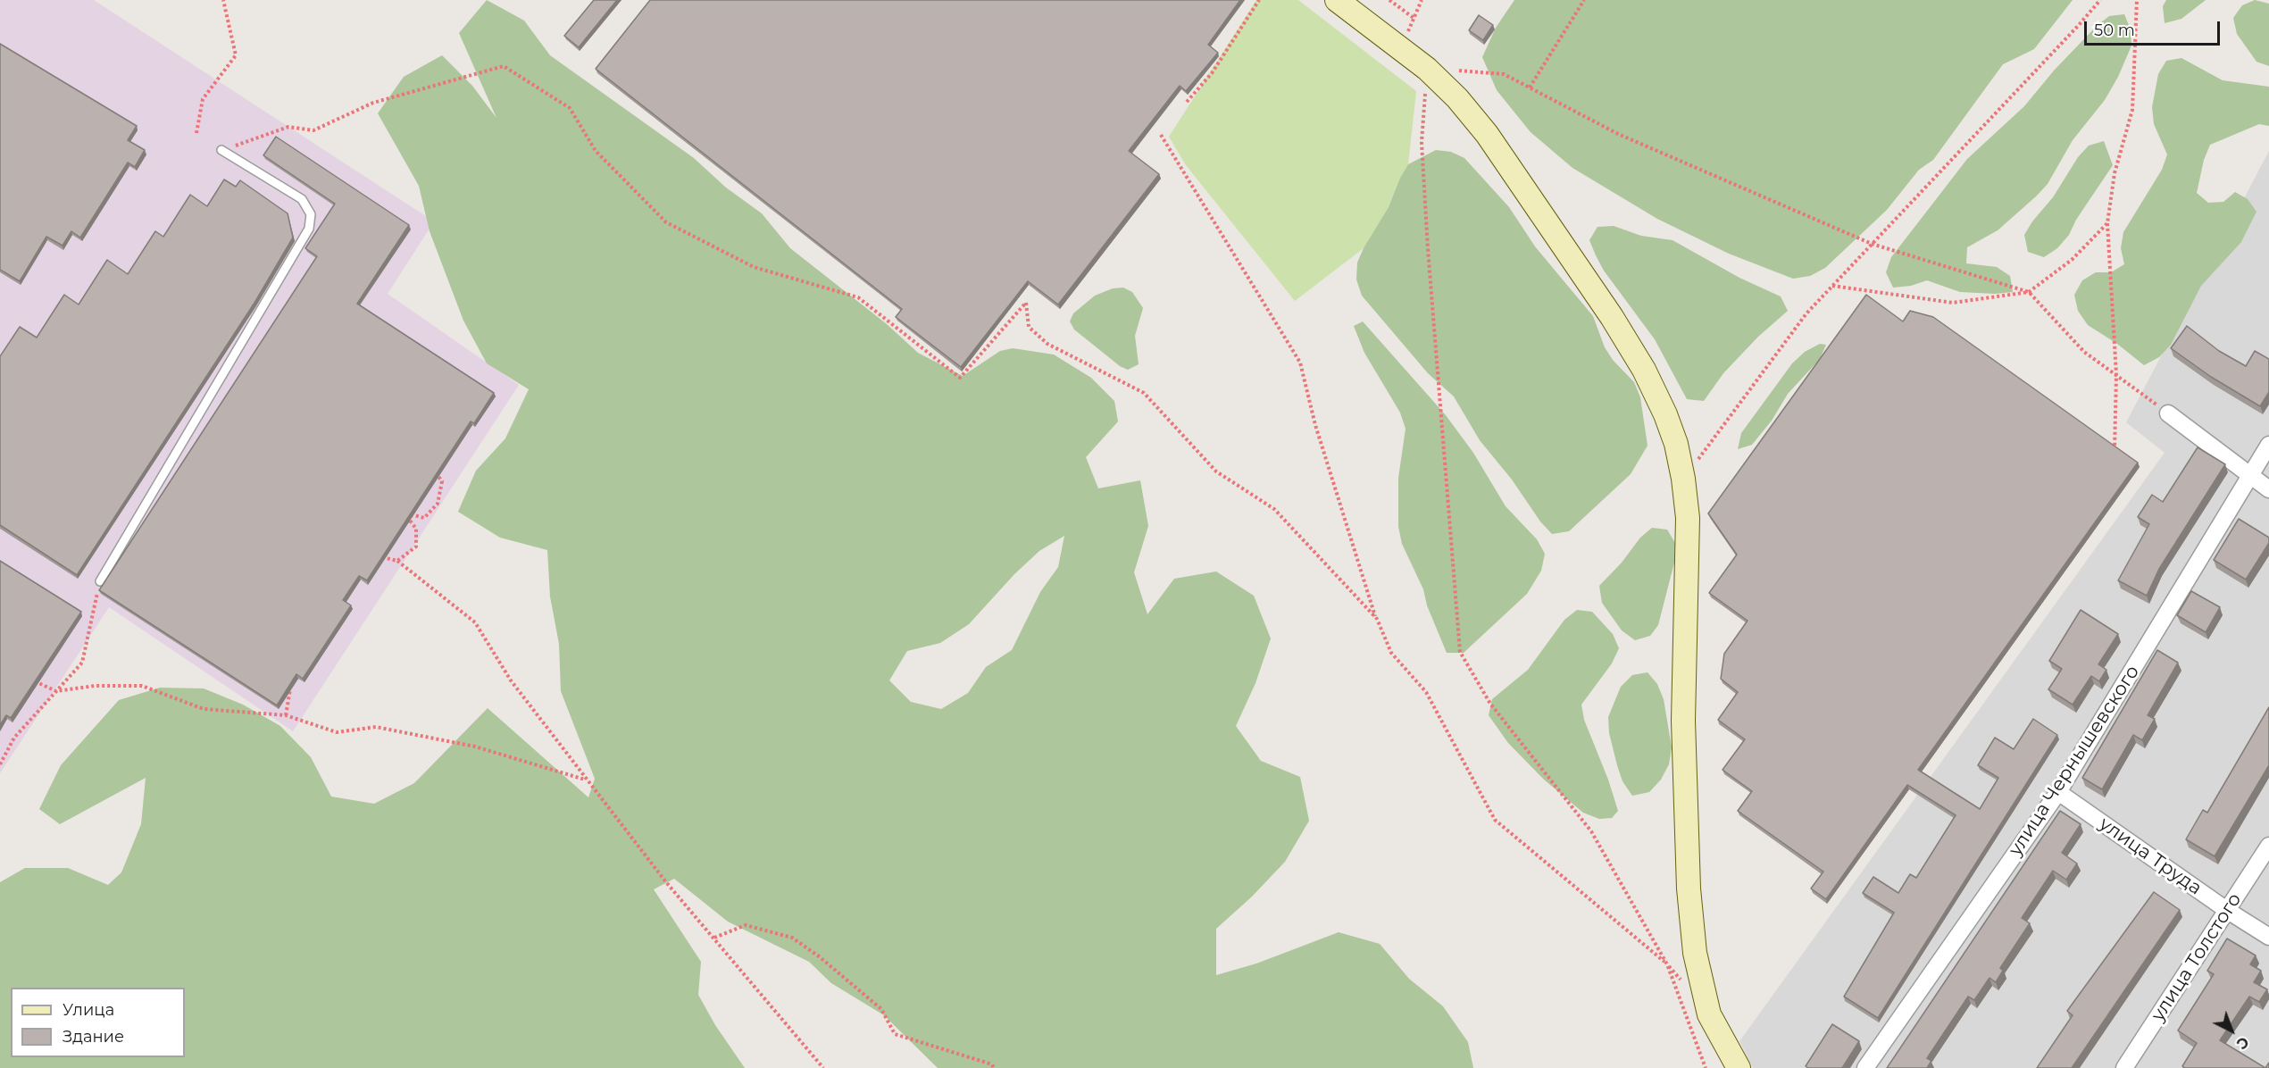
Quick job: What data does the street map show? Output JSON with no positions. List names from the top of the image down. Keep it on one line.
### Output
{"streets":{"street":["улица Чернышевского","улица Труда","улица Толстого"]},"crossings":[["улица Чернышевского","улица Труда"],["улица Труда","улица Толстого"]],"legend":["Улица","Здание"],"scale_bar":"50 m","north":"bottom right"}
